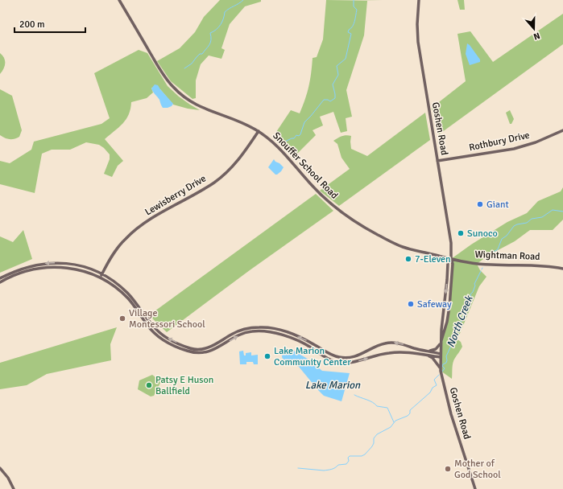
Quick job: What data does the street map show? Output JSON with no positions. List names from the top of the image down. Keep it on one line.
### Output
{"streets":{"street":["Goshen Road","Rothbury Drive","Snouffer School Road","Lewisberry Drive","Wightman Road"]},"crossings":[["Goshen Road","Rothbury Drive"],["Goshen Road","Snouffer School Road"],["Goshen Road","Wightman Road"],["Snouffer School Road","Lewisberry Drive"],["Snouffer School Road","Wightman Road"]],"water":["North Creek","Lake Marion"],"places":["Giant","Sunoco","7-Eleven","Safeway","Village Montessori School","Lake Marion Community Center","Patsy E Huson Ballfield","Mother of God School"],"scale_bar":"200 m","north":"bottom"}
